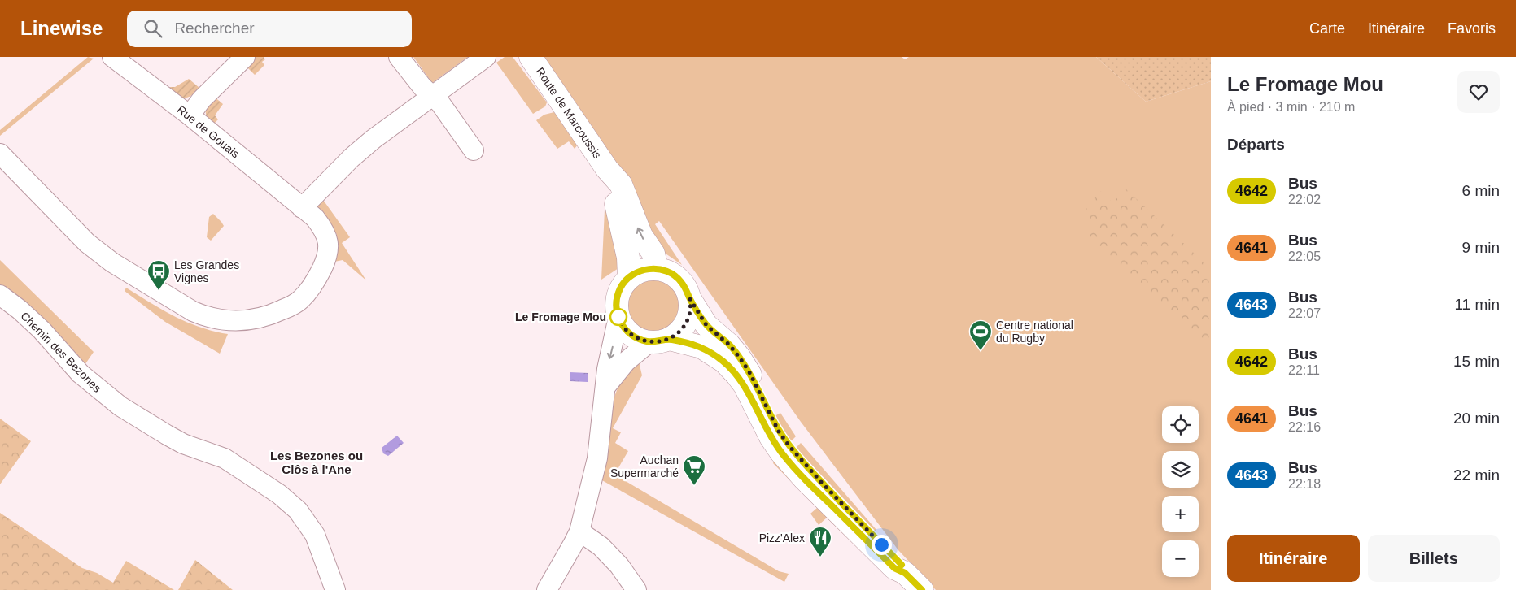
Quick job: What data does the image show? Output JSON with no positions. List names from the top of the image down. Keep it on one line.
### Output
{"streets":{"main road":["Route de Marcoussis"],"street":["Rue de Gouais","Chemin des Bezones"]},"districts":["Les Bezones ou Clôs à l'Ane"],"places":{"bus stop":["Les Grandes Vignes"],"other":["Le Fromage Mou"],"sports":["Centre national du Rugby"],"supermarket":["Auchan Supermarché"],"restaurant":["Pizz'Alex"]},"lines":["bus line 4642"],"page":{"header":"Linewise","search":"Rechercher","nav":["Carte","Itinéraire","Favoris"],"heading":[["Le Fromage Mou","À pied · 3 min · 210 m"],"Départs"],"list":[{"mark":"4642","name":"Bus","note":"22:02","value":"6 min"},{"mark":"4641","name":"Bus","note":"22:05","value":"9 min"},{"mark":"4643","name":"Bus","note":"22:07","value":"11 min"},{"mark":"4642","name":"Bus","note":"22:11","value":"15 min"},{"mark":"4641","name":"Bus","note":"22:16","value":"20 min"},{"mark":"4643","name":"Bus","note":"22:18","value":"22 min"}],"map_buttons":["+","−"],"buttons":["Itinéraire","Billets"]}}
